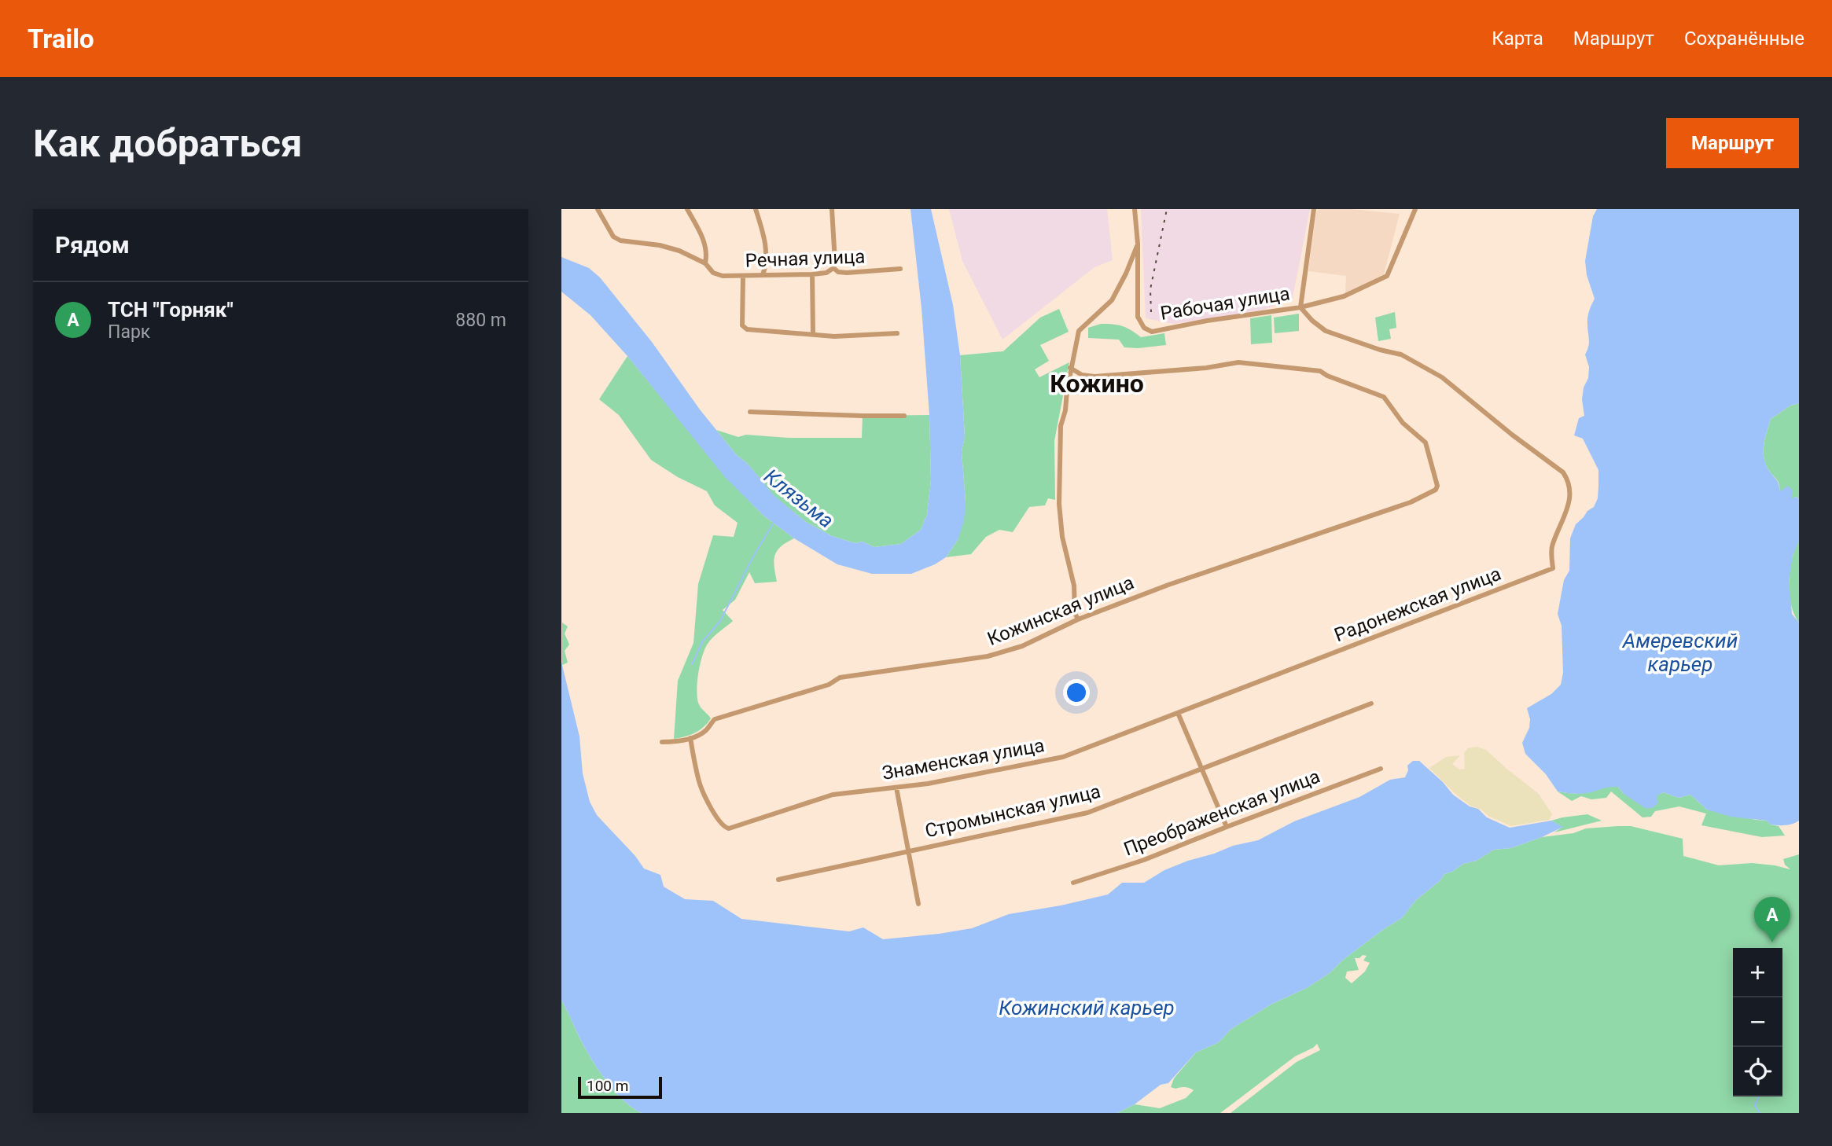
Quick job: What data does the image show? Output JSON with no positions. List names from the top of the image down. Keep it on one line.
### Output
{"streets":{"street":["Речная улица","Рабочая улица","Радонежская улица","Кожинская улица","Знаменская улица","Стромынская улица","Преображенская улица"]},"crossings":[["Рабочая улица","Радонежская улица"],["Радонежская улица","Знаменская улица"],["Кожинская улица","Знаменская улица"]],"districts":["Кожино"],"water":["Клязьма","Амеревский карьер","Кожинский карьер"],"scale_bar":"100 m","page":{"header":"Trailo","nav":["Карта","Маршрут","Сохранённые"],"buttons":"Маршрут","title":"Как добраться","heading":"Рядом","list":[{"mark":"A","name":"ТСН \"Горняк\"","note":"Парк","value":"880 m"}],"pins":"A","map_buttons":["+","−"],"scale":"100 m"}}
